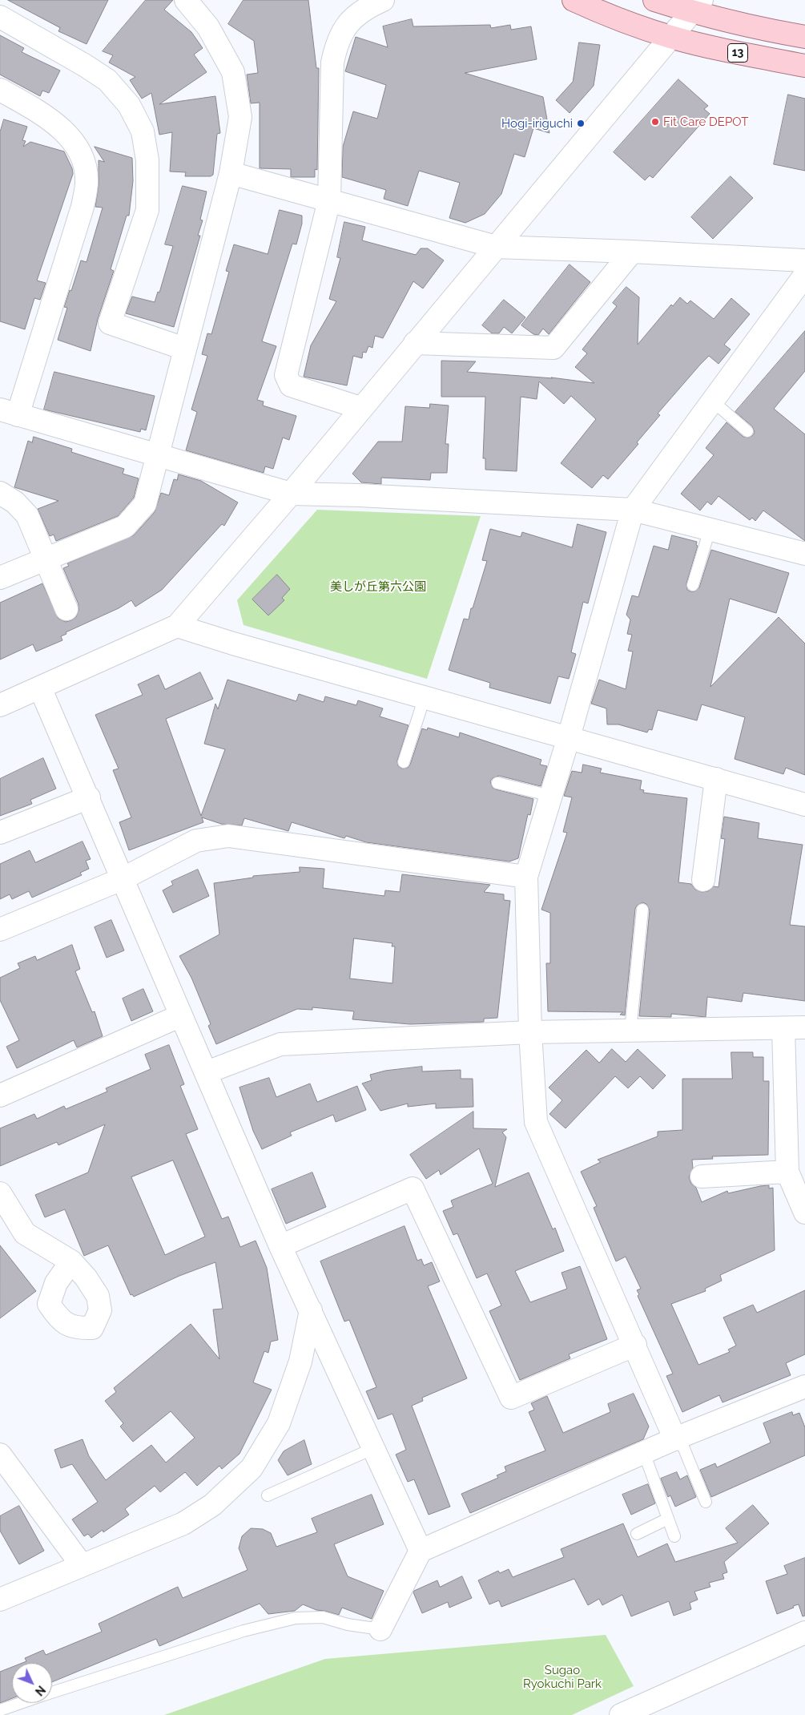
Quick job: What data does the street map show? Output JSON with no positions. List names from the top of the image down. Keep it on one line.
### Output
{"streets":{"main road":["13"]},"parks":["美しが丘第六公園","Sugao Ryokuchi Park"],"places":["Fit Care DEPOT","Hogi-iriguchi"],"north":"bottom right"}
